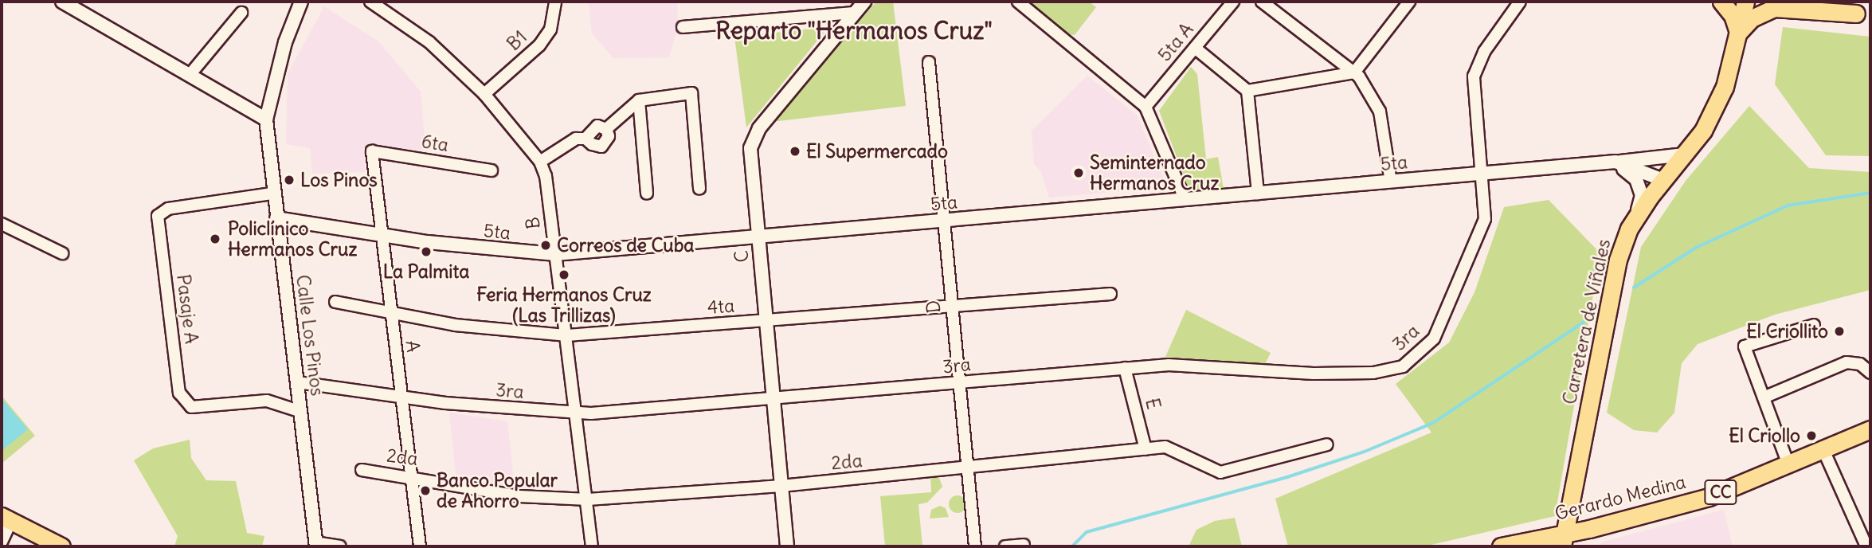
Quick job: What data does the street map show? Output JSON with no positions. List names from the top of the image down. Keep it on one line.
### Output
{"streets":{"main road":["Carretera de Viñales","CC","Gerardo Medina"],"street":["B1","5ta A","6ta","5ta","B","C","4ta","D","Pasaje A","Calle Los Pinos","3ra","A","E","2da"]},"crossings":[["B1","B"],["6ta","A"],["5ta","B"],["5ta","C"],["5ta","D"],["5ta","Carretera de Viñales"],["5ta","Calle Los Pinos"],["5ta","3ra"],["5ta","A"],["B","4ta"],["B","3ra"],["B","2da"],["C","4ta"],["C","3ra"],["C","2da"],["4ta","D"],["4ta","A"],["D","3ra"],["D","2da"],["Pasaje A","Calle Los Pinos"],["Carretera de Viñales","Gerardo Medina"],["Calle Los Pinos","3ra"],["3ra","A"],["3ra","E"],["A","2da"],["E","2da"]],"districts":["Reparto \"Hermanos Cruz\""],"places":["El Supermercado","Seminternado Hermanos Cruz","Los Pinos","Policlínico Hermanos Cruz","Correos de Cuba","La Palmita","Feria Hermanos Cruz (Las Trillizas)","El Criollito","El Criollo","Banco Popular de Ahorro"]}
